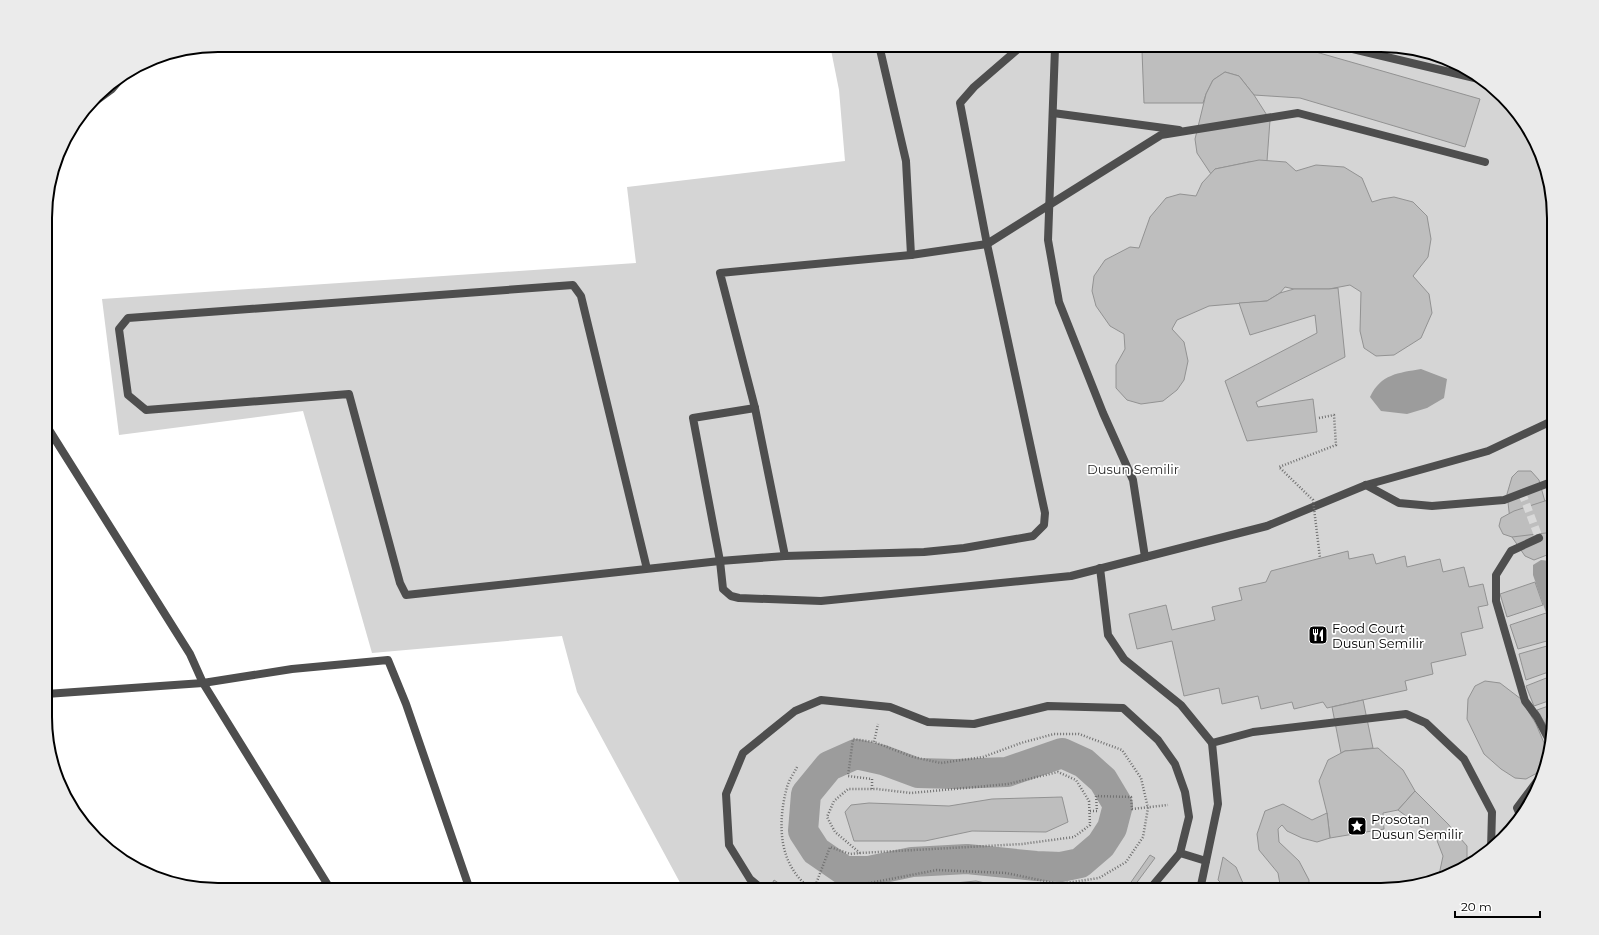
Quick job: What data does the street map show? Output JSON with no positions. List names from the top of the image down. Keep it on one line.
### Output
{"parks":["Dusun Semilir"],"places":{"restaurant":["Food Court Dusun Semilir"],"place":["Prosotan Dusun Semilir"]},"scale_bar":"20 m"}
